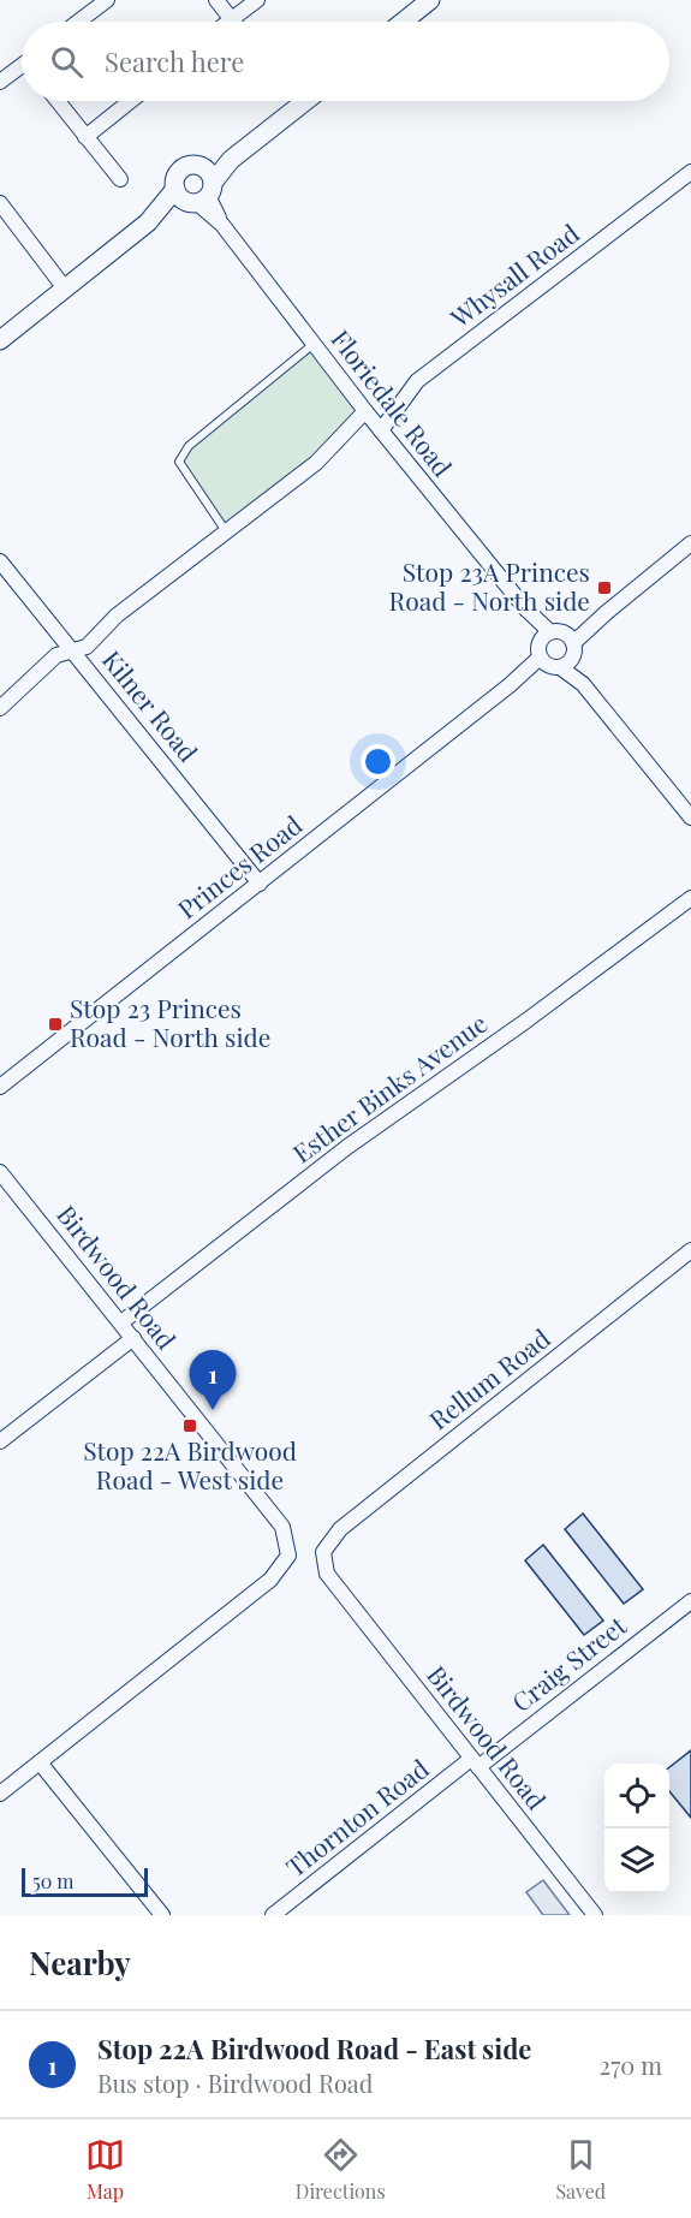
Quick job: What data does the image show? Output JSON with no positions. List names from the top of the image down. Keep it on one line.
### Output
{"streets":{"street":["Whysall Road","Floriedale Road","Kilner Road","Princes Road","Esther Binks Avenue","Birdwood Road","Rellum Road","Craig Street","Thornton Road"]},"crossings":[["Whysall Road","Floriedale Road"],["Floriedale Road","Princes Road"],["Kilner Road","Princes Road"],["Esther Binks Avenue","Birdwood Road"],["Birdwood Road","Rellum Road"],["Birdwood Road","Craig Street"],["Birdwood Road","Thornton Road"],["Craig Street","Thornton Road"]],"places":{"transit":["Stop 23A Princes Road - North side","Stop 23 Princes Road - North side","Stop 22A Birdwood Road - West side"]},"scale_bar":"50 m","page":{"search":"Search here","pins":"1","scale":"50 m","heading":"Nearby","list":[{"mark":"1","name":"Stop 22A Birdwood Road - East side","note":"Bus stop · Birdwood Road","value":"270 m"}],"nav":["Map","Directions","Saved"]}}
